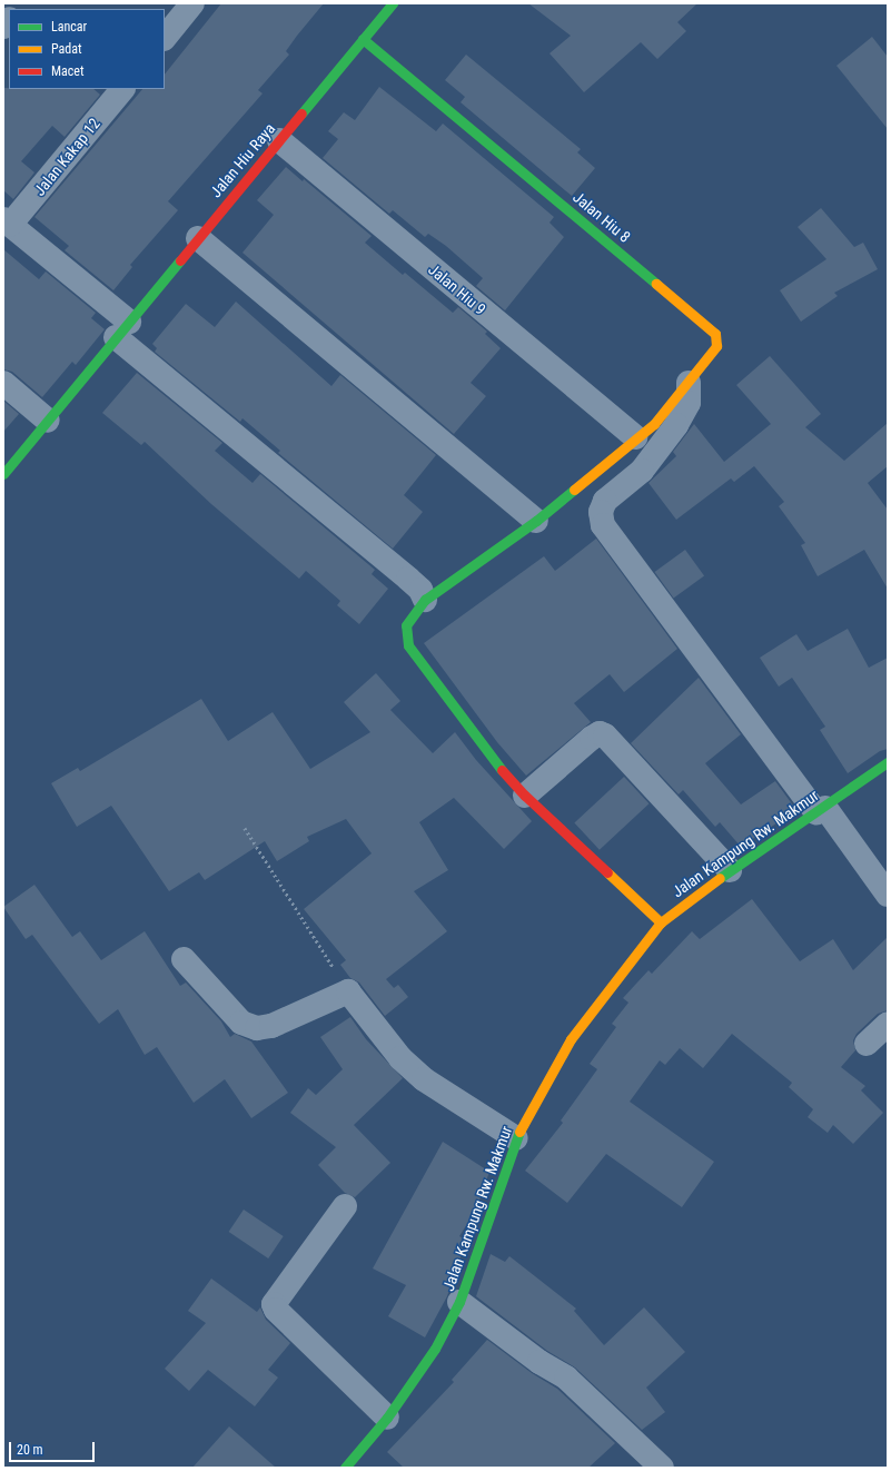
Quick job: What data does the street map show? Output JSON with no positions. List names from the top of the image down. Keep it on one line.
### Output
{"streets":{"street":["Jalan Kakap 12","Jalan Hiu Raya","Jalan Hiu 8","Jalan Hiu 9","Jalan Kampung Rw. Makmur"]},"crossings":[["Jalan Hiu Raya","Jalan Hiu 8"],["Jalan Hiu Raya","Jalan Hiu 9"],["Jalan Hiu 8","Jalan Hiu 9"],["Jalan Hiu 8","Jalan Kampung Rw. Makmur"]],"legend":["Lancar","Padat","Macet"],"scale_bar":"20 m"}
